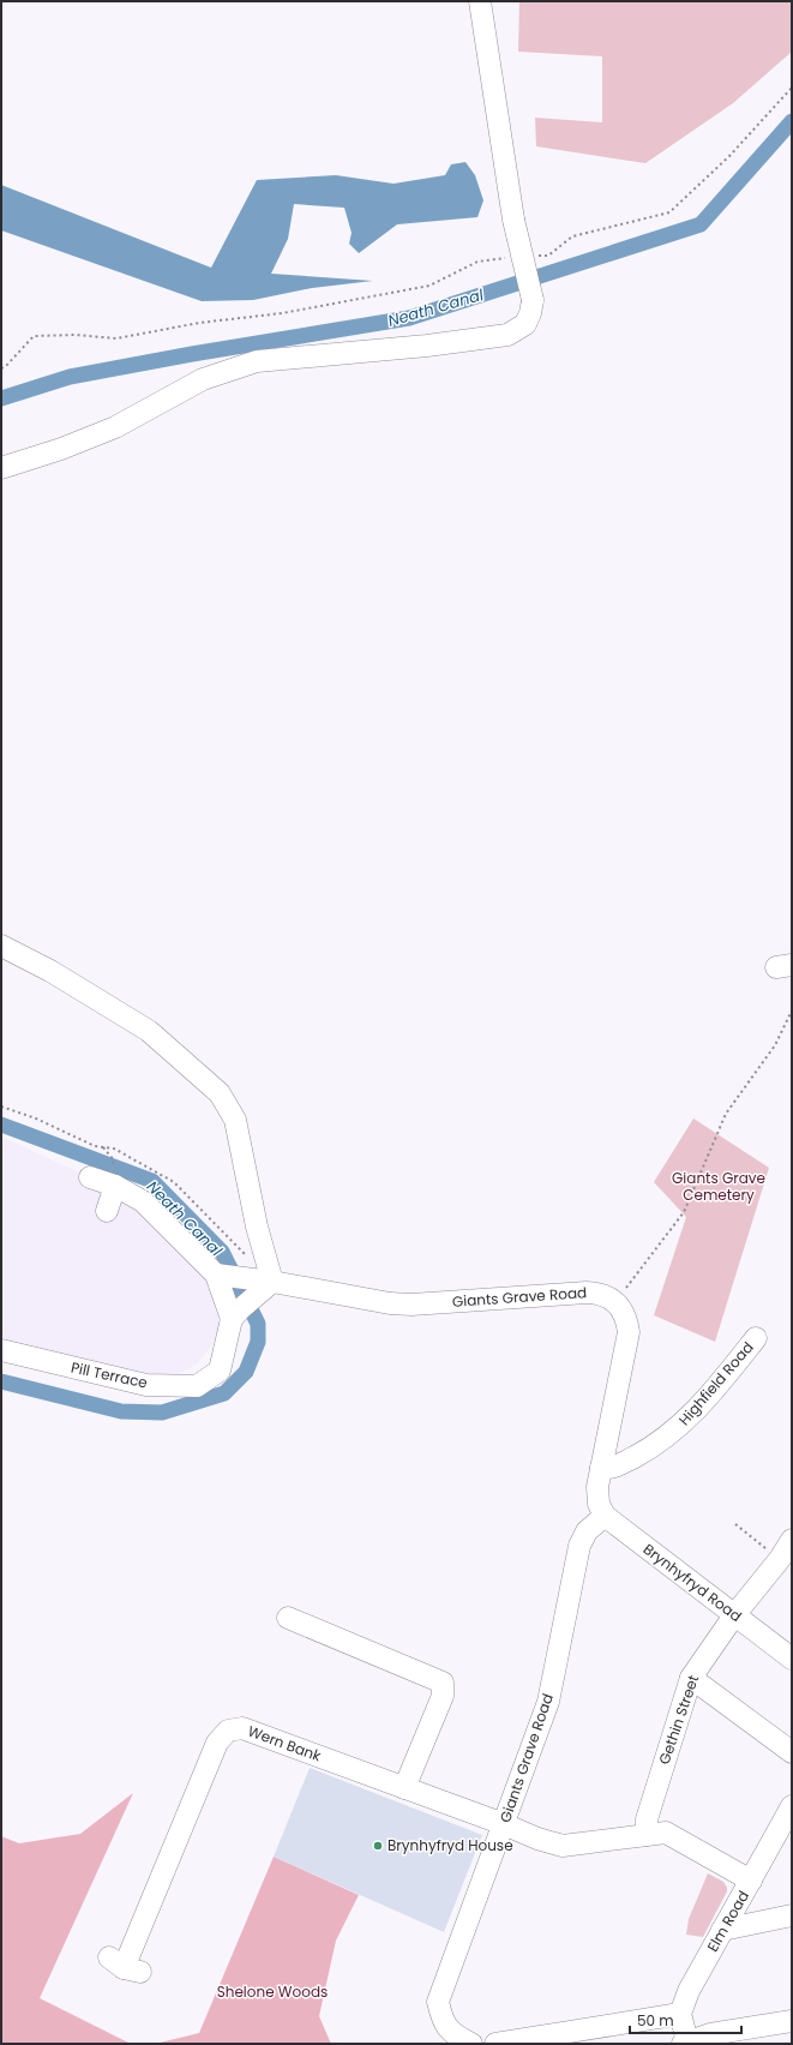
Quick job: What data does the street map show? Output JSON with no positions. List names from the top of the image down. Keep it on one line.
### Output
{"streets":{"street":["Giants Grave Road","Pill Terrace","Highfield Road","Brynhyfryd Road","Gethin Street","Wern Bank","Elm Road"]},"crossings":[["Giants Grave Road","Pill Terrace"],["Giants Grave Road","Brynhyfryd Road"],["Giants Grave Road","Wern Bank"],["Brynhyfryd Road","Gethin Street"],["Gethin Street","Wern Bank"],["Wern Bank","Elm Road"]],"water":["Neath Canal"],"parks":["Giants Grave Cemetery","Shelone Woods"],"places":["Brynhyfryd House"],"scale_bar":"50 m"}
